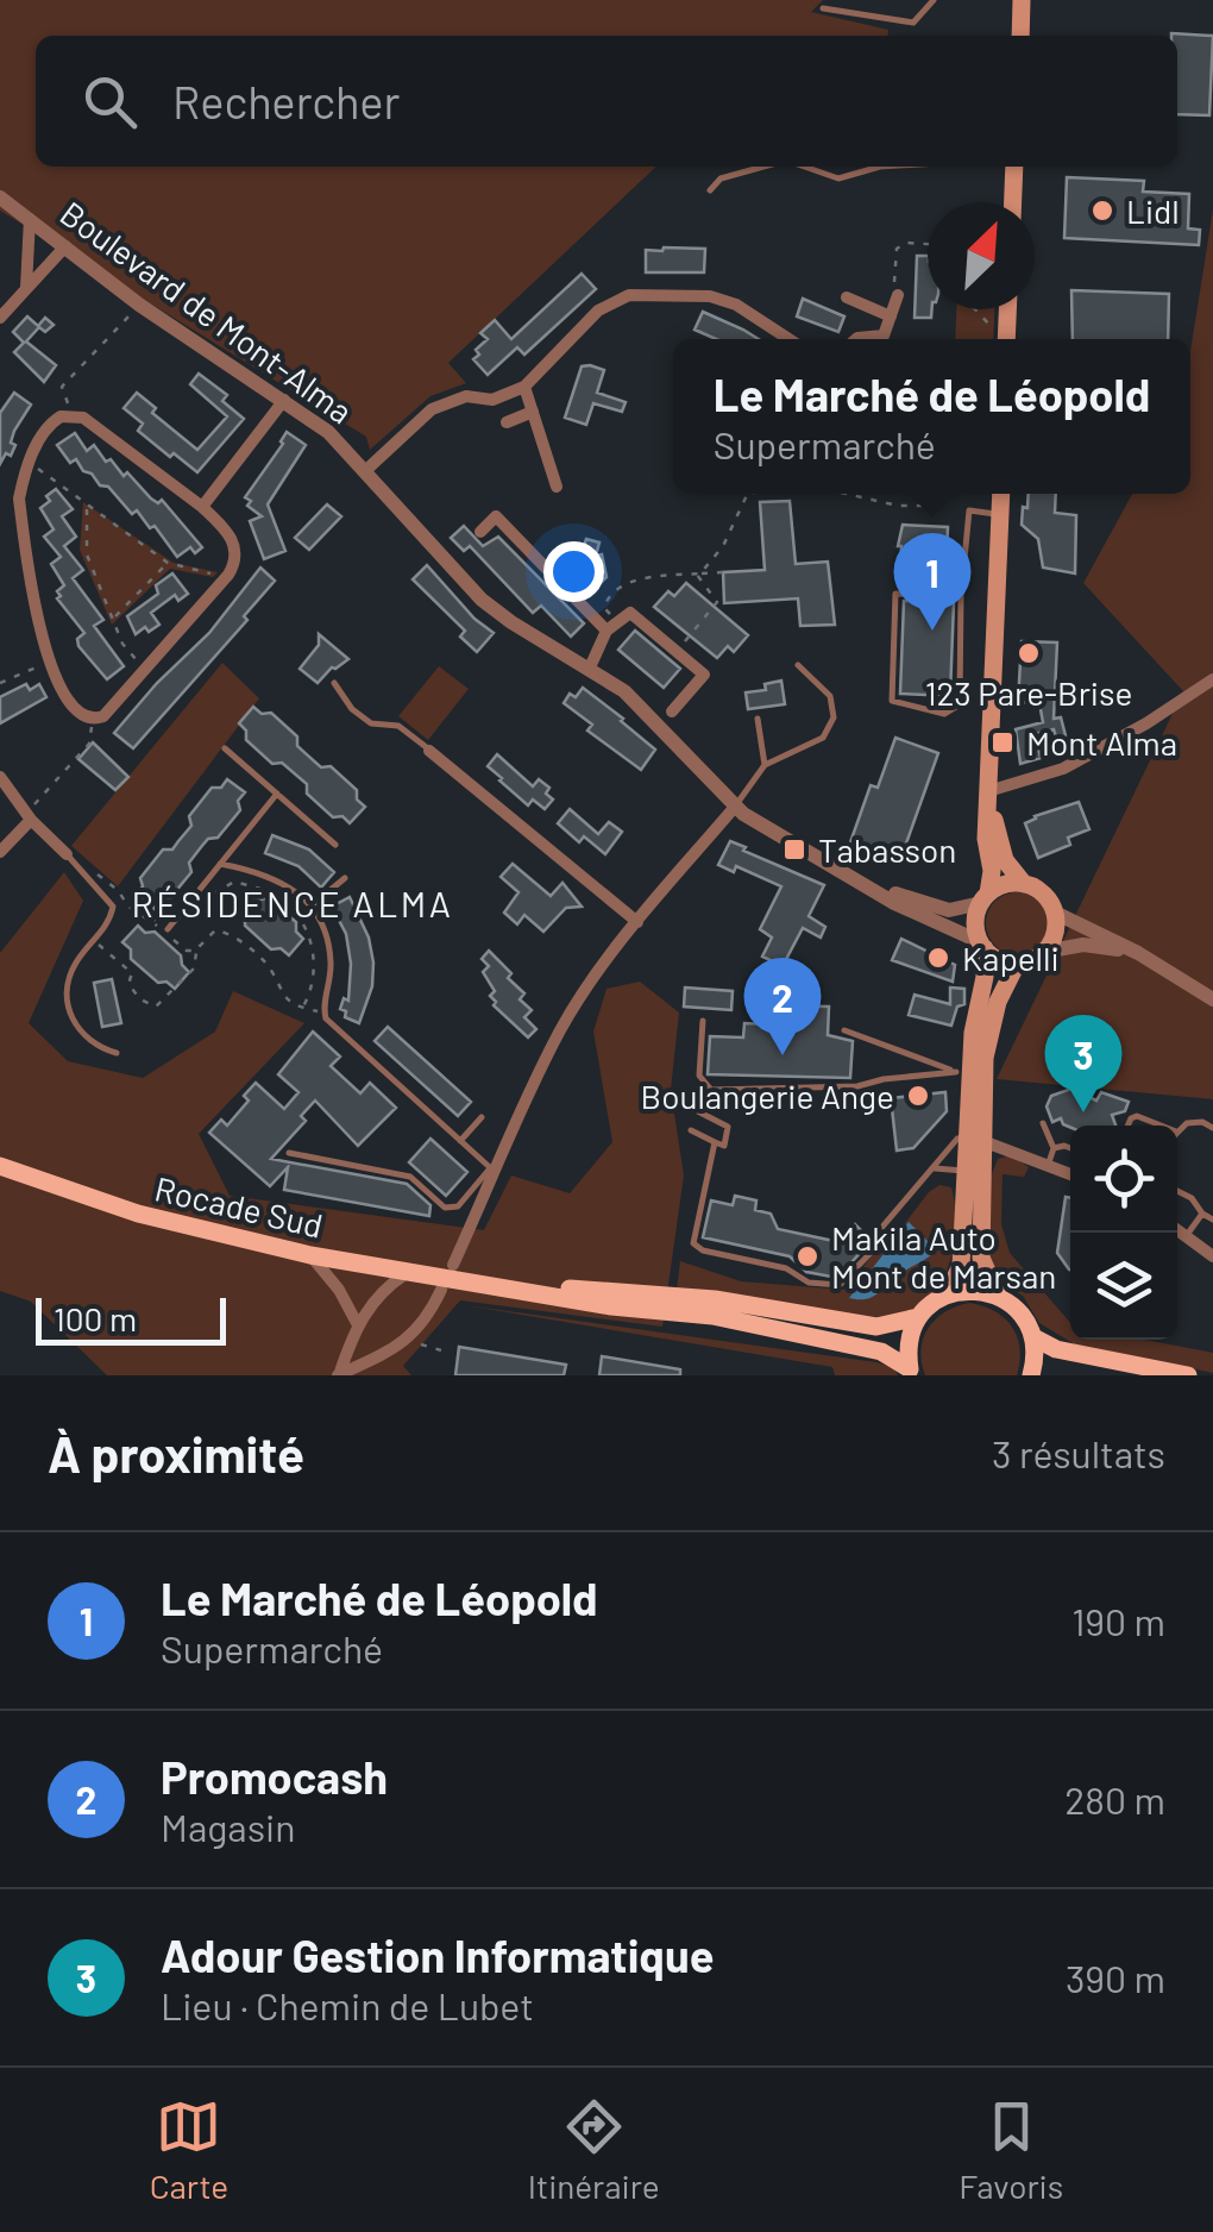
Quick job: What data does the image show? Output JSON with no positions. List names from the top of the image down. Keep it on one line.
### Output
{"streets":{"main road":["Rocade Sud"],"street":["Boulevard de Mont-Alma"]},"districts":["RÉSIDENCE ALMA"],"places":{"other":["Lidl","123 Pare-Brise","Kapelli","Boulangerie Ange","Makila Auto Mont de Marsan"],"transit":["Mont Alma","Tabasson"]},"scale_bar":"100 m","north":"top right","page":{"search":"Rechercher","popup":["Le Marché de Léopold","Supermarché"],"pins":["1","2","3"],"scale":"100 m","heading":["À proximité","3 résultats"],"list":[{"mark":"1","name":"Le Marché de Léopold","note":"Supermarché","value":"190 m"},{"mark":"2","name":"Promocash","note":"Magasin","value":"280 m"},{"mark":"3","name":"Adour Gestion Informatique","note":"Lieu · Chemin de Lubet","value":"390 m"}],"nav":["Carte","Itinéraire","Favoris"]}}
